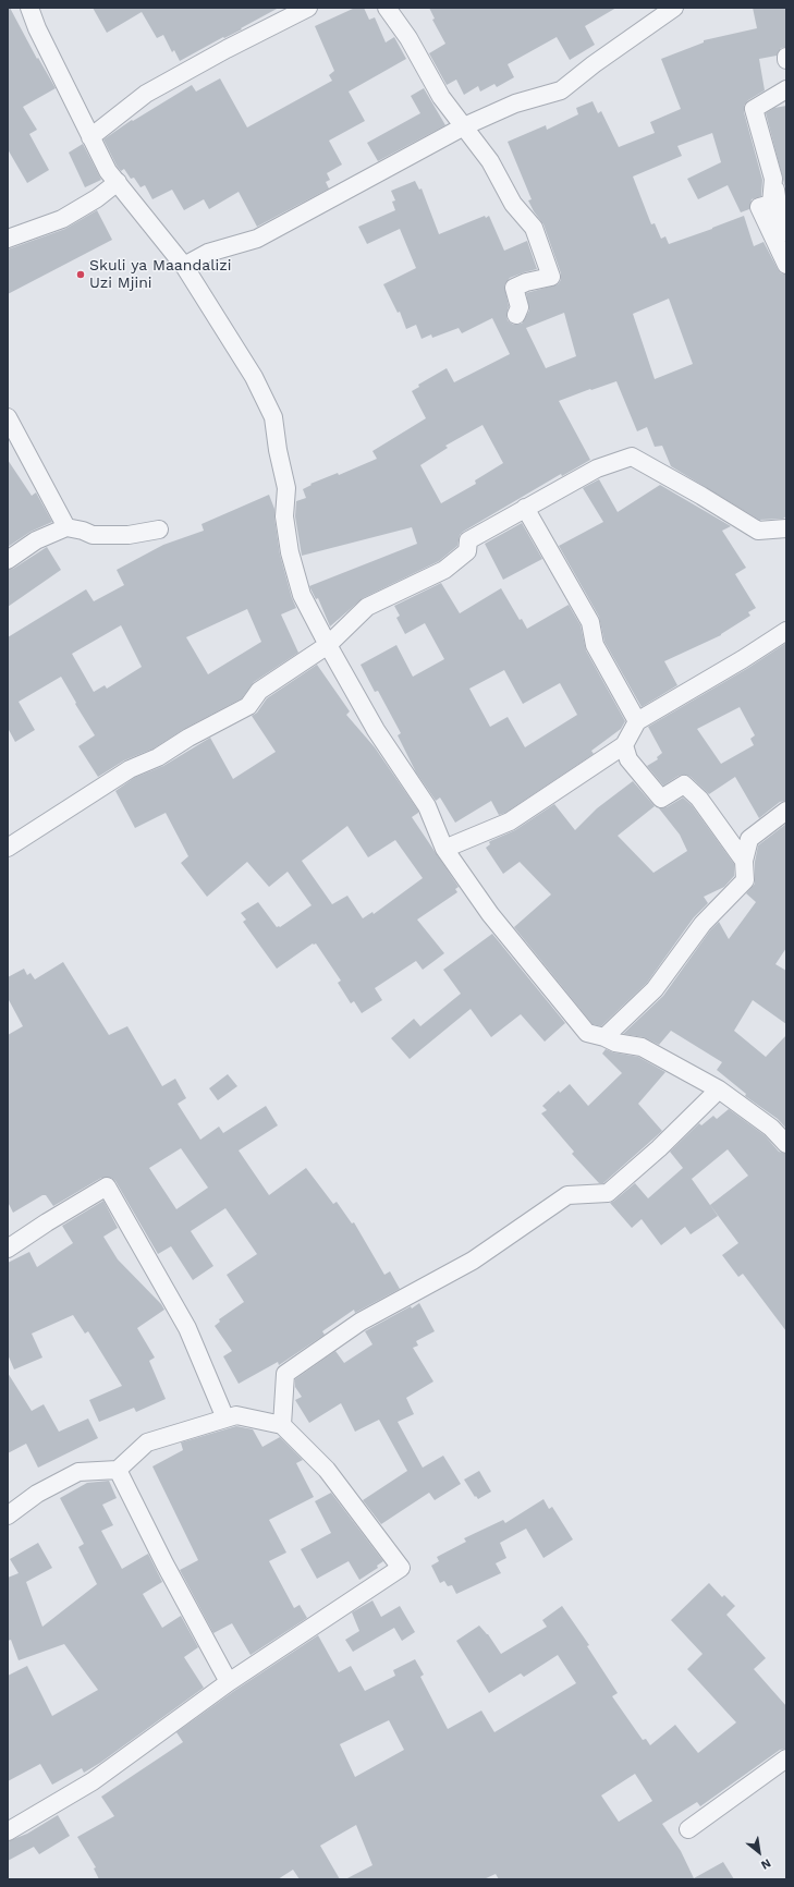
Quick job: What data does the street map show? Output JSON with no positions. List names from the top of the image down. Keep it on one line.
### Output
{"places":["Skuli ya Maandalizi Uzi Mjini"],"north":"bottom right"}
